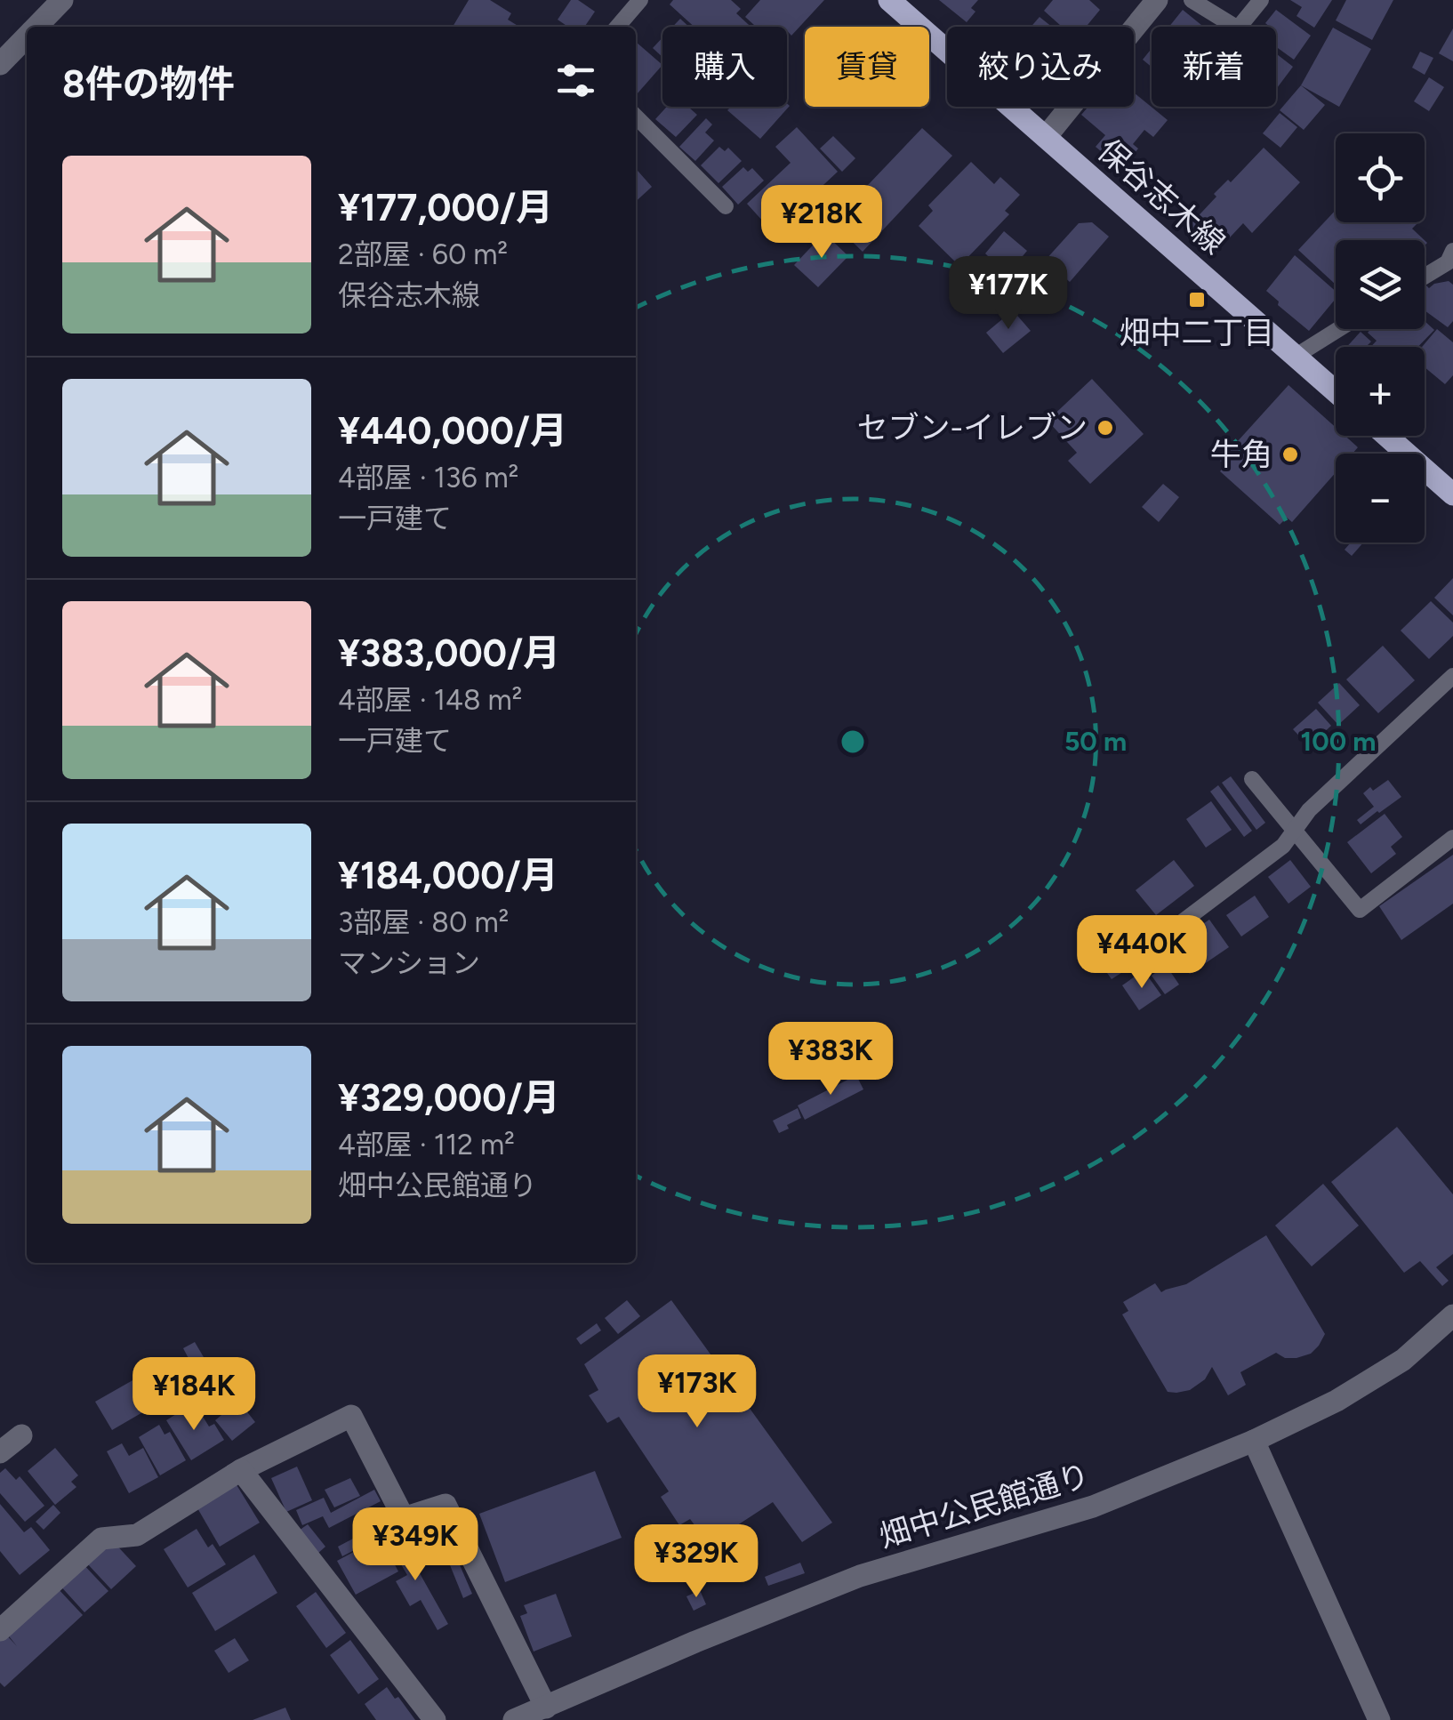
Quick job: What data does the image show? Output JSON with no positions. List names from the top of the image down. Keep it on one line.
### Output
{"streets":{"main road":["保谷志木線"],"street":["畑中公民館通り"]},"places":{"transit":["畑中二丁目"],"other":["セブン-イレブン","牛角"]},"page":{"chip":["購入","賃貸","絞り込み","新着"],"heading":"8件の物件","map_buttons":["+","−"],"list":[{"name":"¥177,000/月","note":"2部屋 · 60 m² · 保谷志木線"},{"name":"¥440,000/月","note":"4部屋 · 136 m² · 一戸建て"},{"name":"¥383,000/月","note":"4部屋 · 148 m² · 一戸建て"},{"name":"¥184,000/月","note":"3部屋 · 80 m² · マンション"},{"name":"¥329,000/月","note":"4部屋 · 112 m² · 畑中公民館通り"}],"price":["¥218K","¥177K","¥440K","¥383K","¥173K","¥184K","¥349K","¥329K"]},"rings":["50 m","100 m"]}
